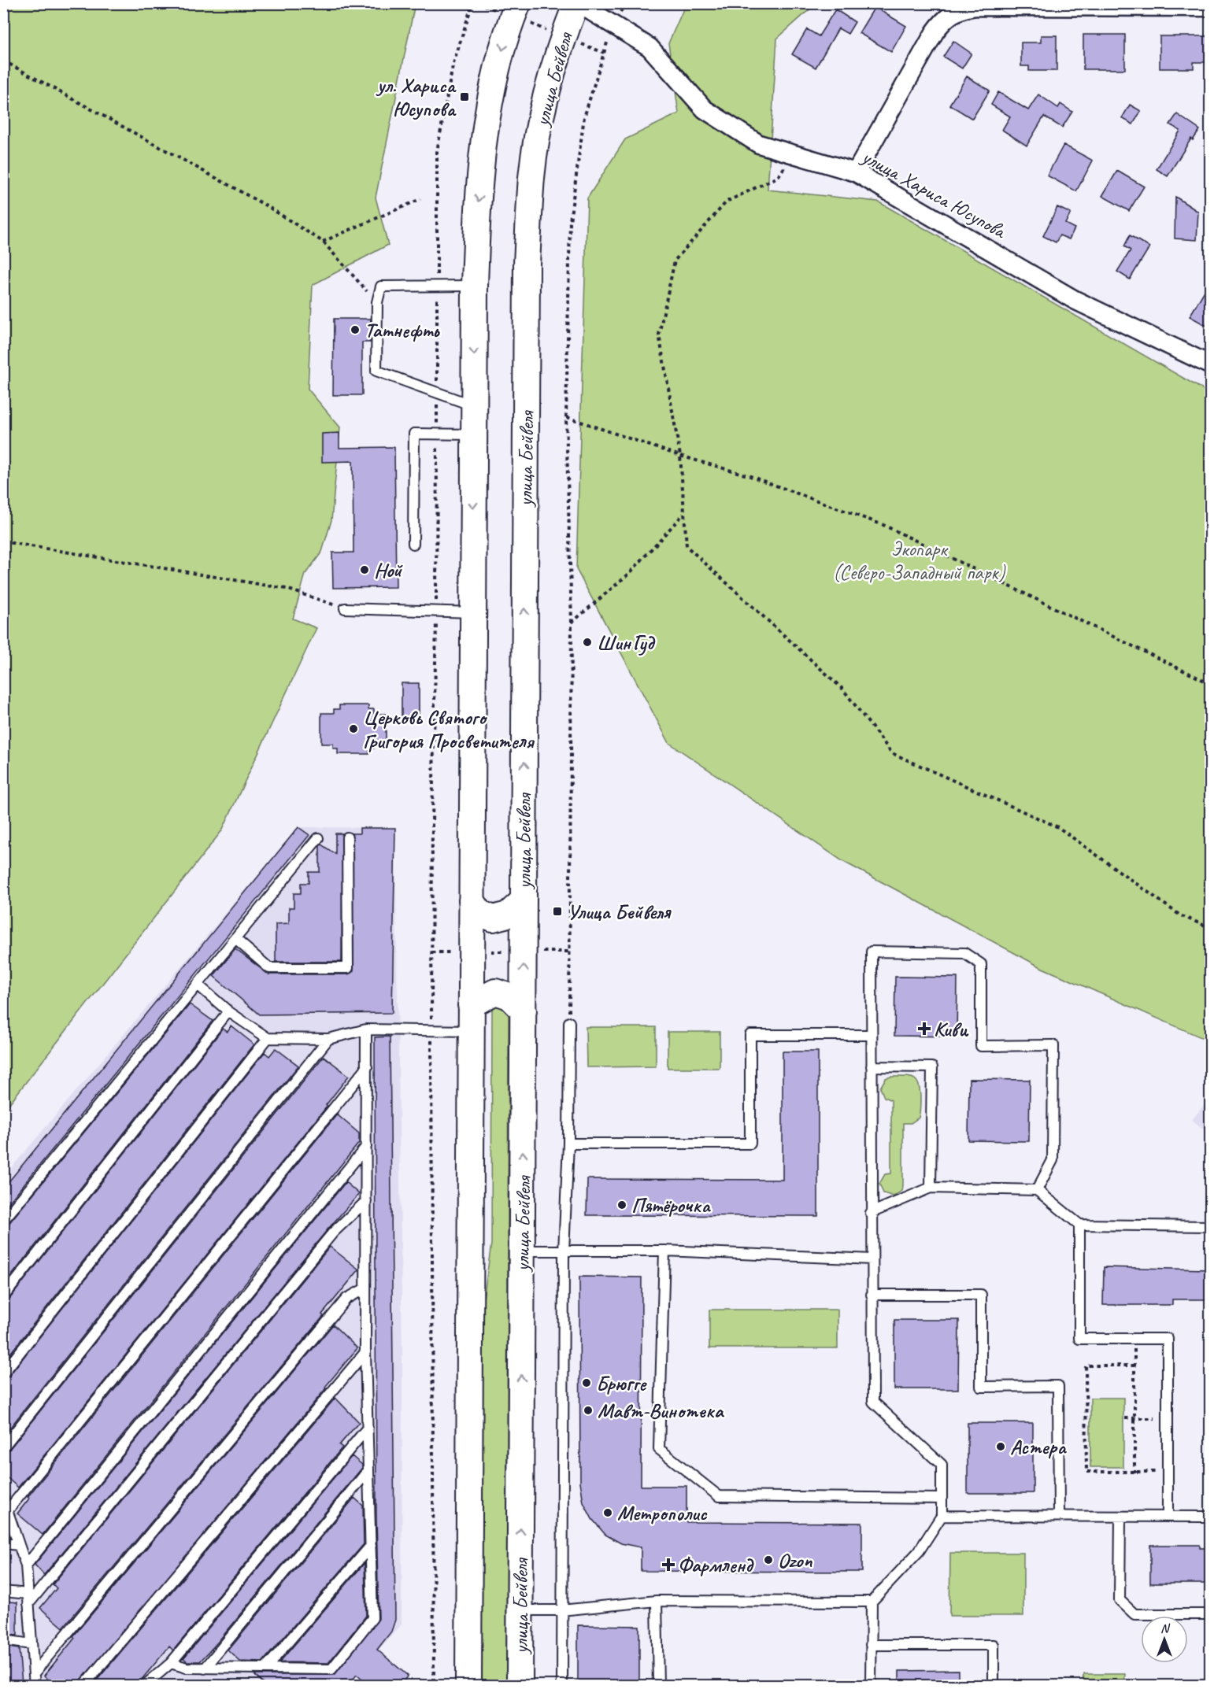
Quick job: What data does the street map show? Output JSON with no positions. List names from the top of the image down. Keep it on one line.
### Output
{"streets":{"main road":["улица Бейвеля"],"street":["улица Хариса Юсупова"]},"crossings":[["улица Бейвеля","улица Хариса Юсупова"]],"parks":["Экопарк (Северо-Западный парк)"],"places":{"transit":["ул. Хариса Юсупова","Улица Бейвеля"],"other":["Татнефть","Ной","ШинГуд","Церковь Святого Григория Просветителя","Пятёрочка","Брюгге","Мавт-Винотека","Астера","Метрополис","Ozon"],"health":["Киви","Фармленд"]},"north":"top"}
